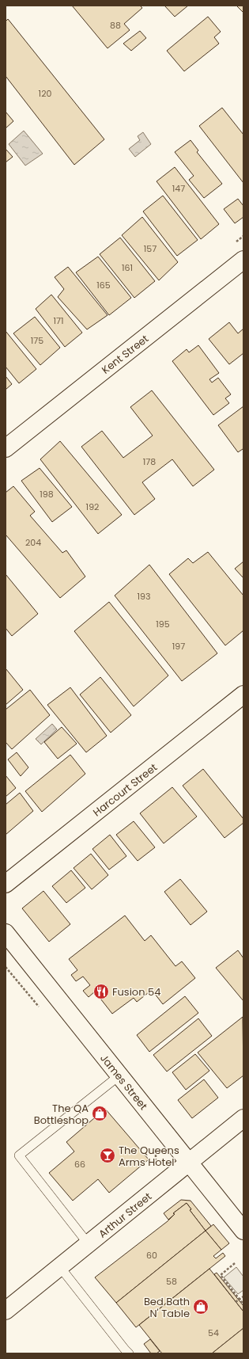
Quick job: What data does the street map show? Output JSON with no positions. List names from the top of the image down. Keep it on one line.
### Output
{"streets":{"street":["Kent Street","Harcourt Street","James Street","Arthur Street"]},"crossings":[["James Street","Arthur Street"]],"places":{"restaurant":["Fusion 54"],"shop":["The QA Bottleshop","Bed Bath N' Table"],"bar":["The Queens Arms Hotel"]},"house_numbers":["88","120","147","157","161","165","171","175","178","198","192","204","193","195","197","66","60","58","54"]}
